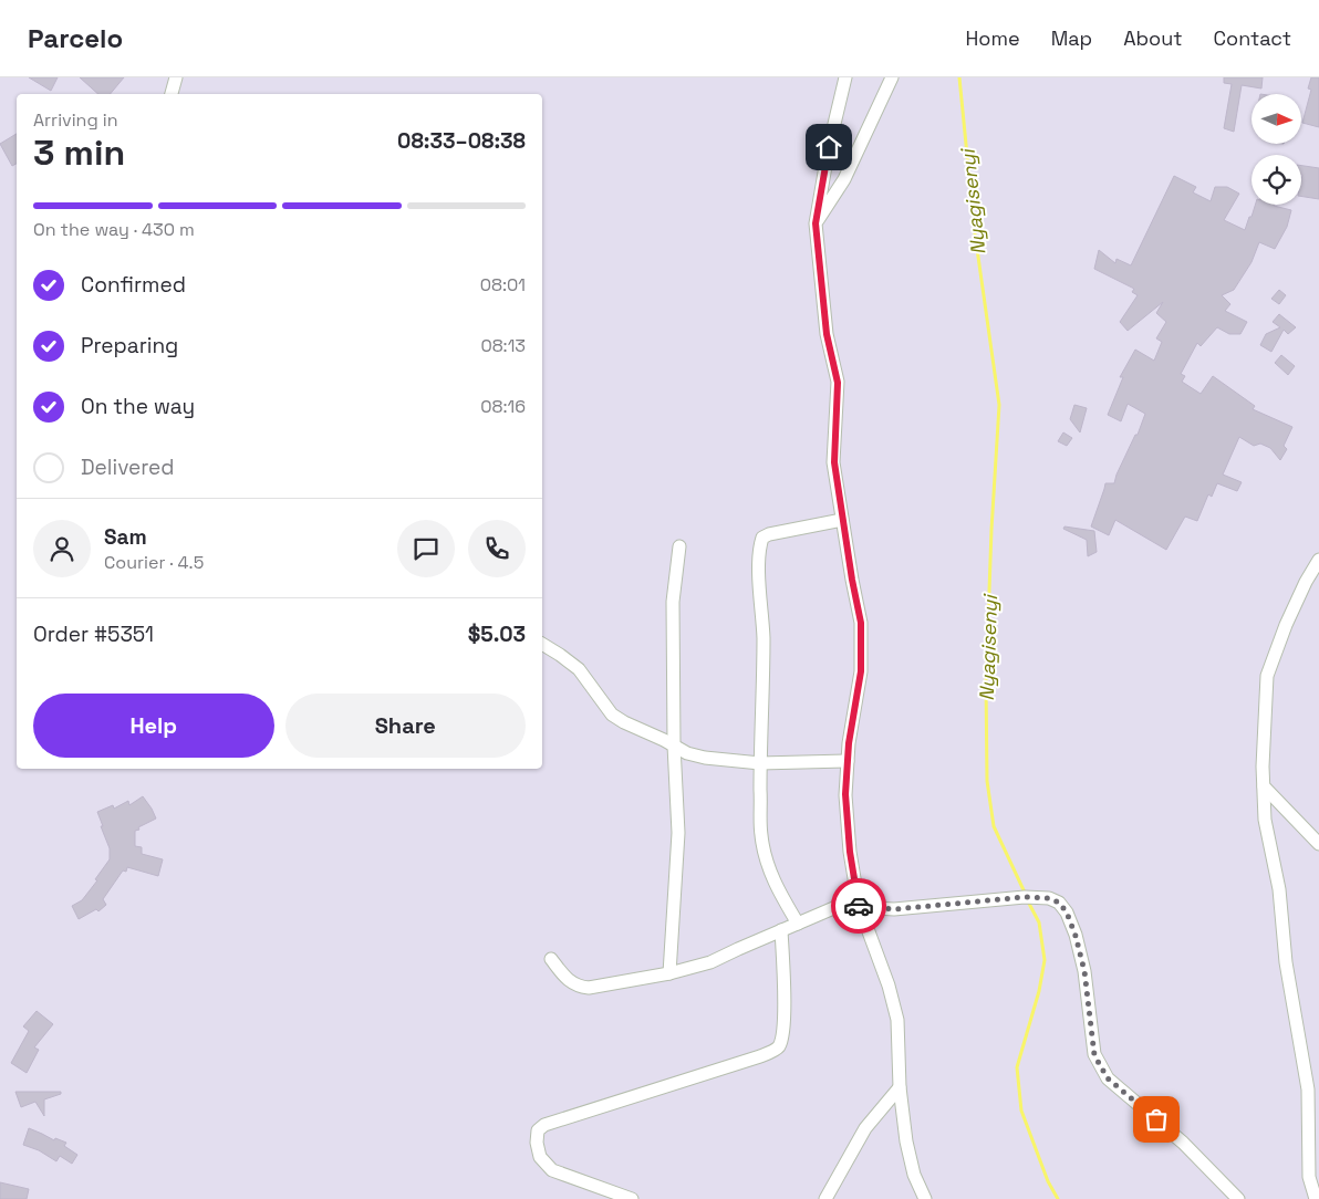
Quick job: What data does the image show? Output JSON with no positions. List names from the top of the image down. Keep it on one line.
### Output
{"water":["Nyagisenyi"],"north":"right","page":{"header":"Parcelo","nav":["Home","Map","About","Contact"],"heading":["3 min","Arriving in","08:33–08:38"],"panel":["Sam","Courier · 4.5","Order #5351","$5.03"],"bar":"On the way · 430 m","list":[["Confirmed","08:01"],["Preparing","08:13"],["On the way","08:16"],"Delivered"],"buttons":["Help","Share"]}}
